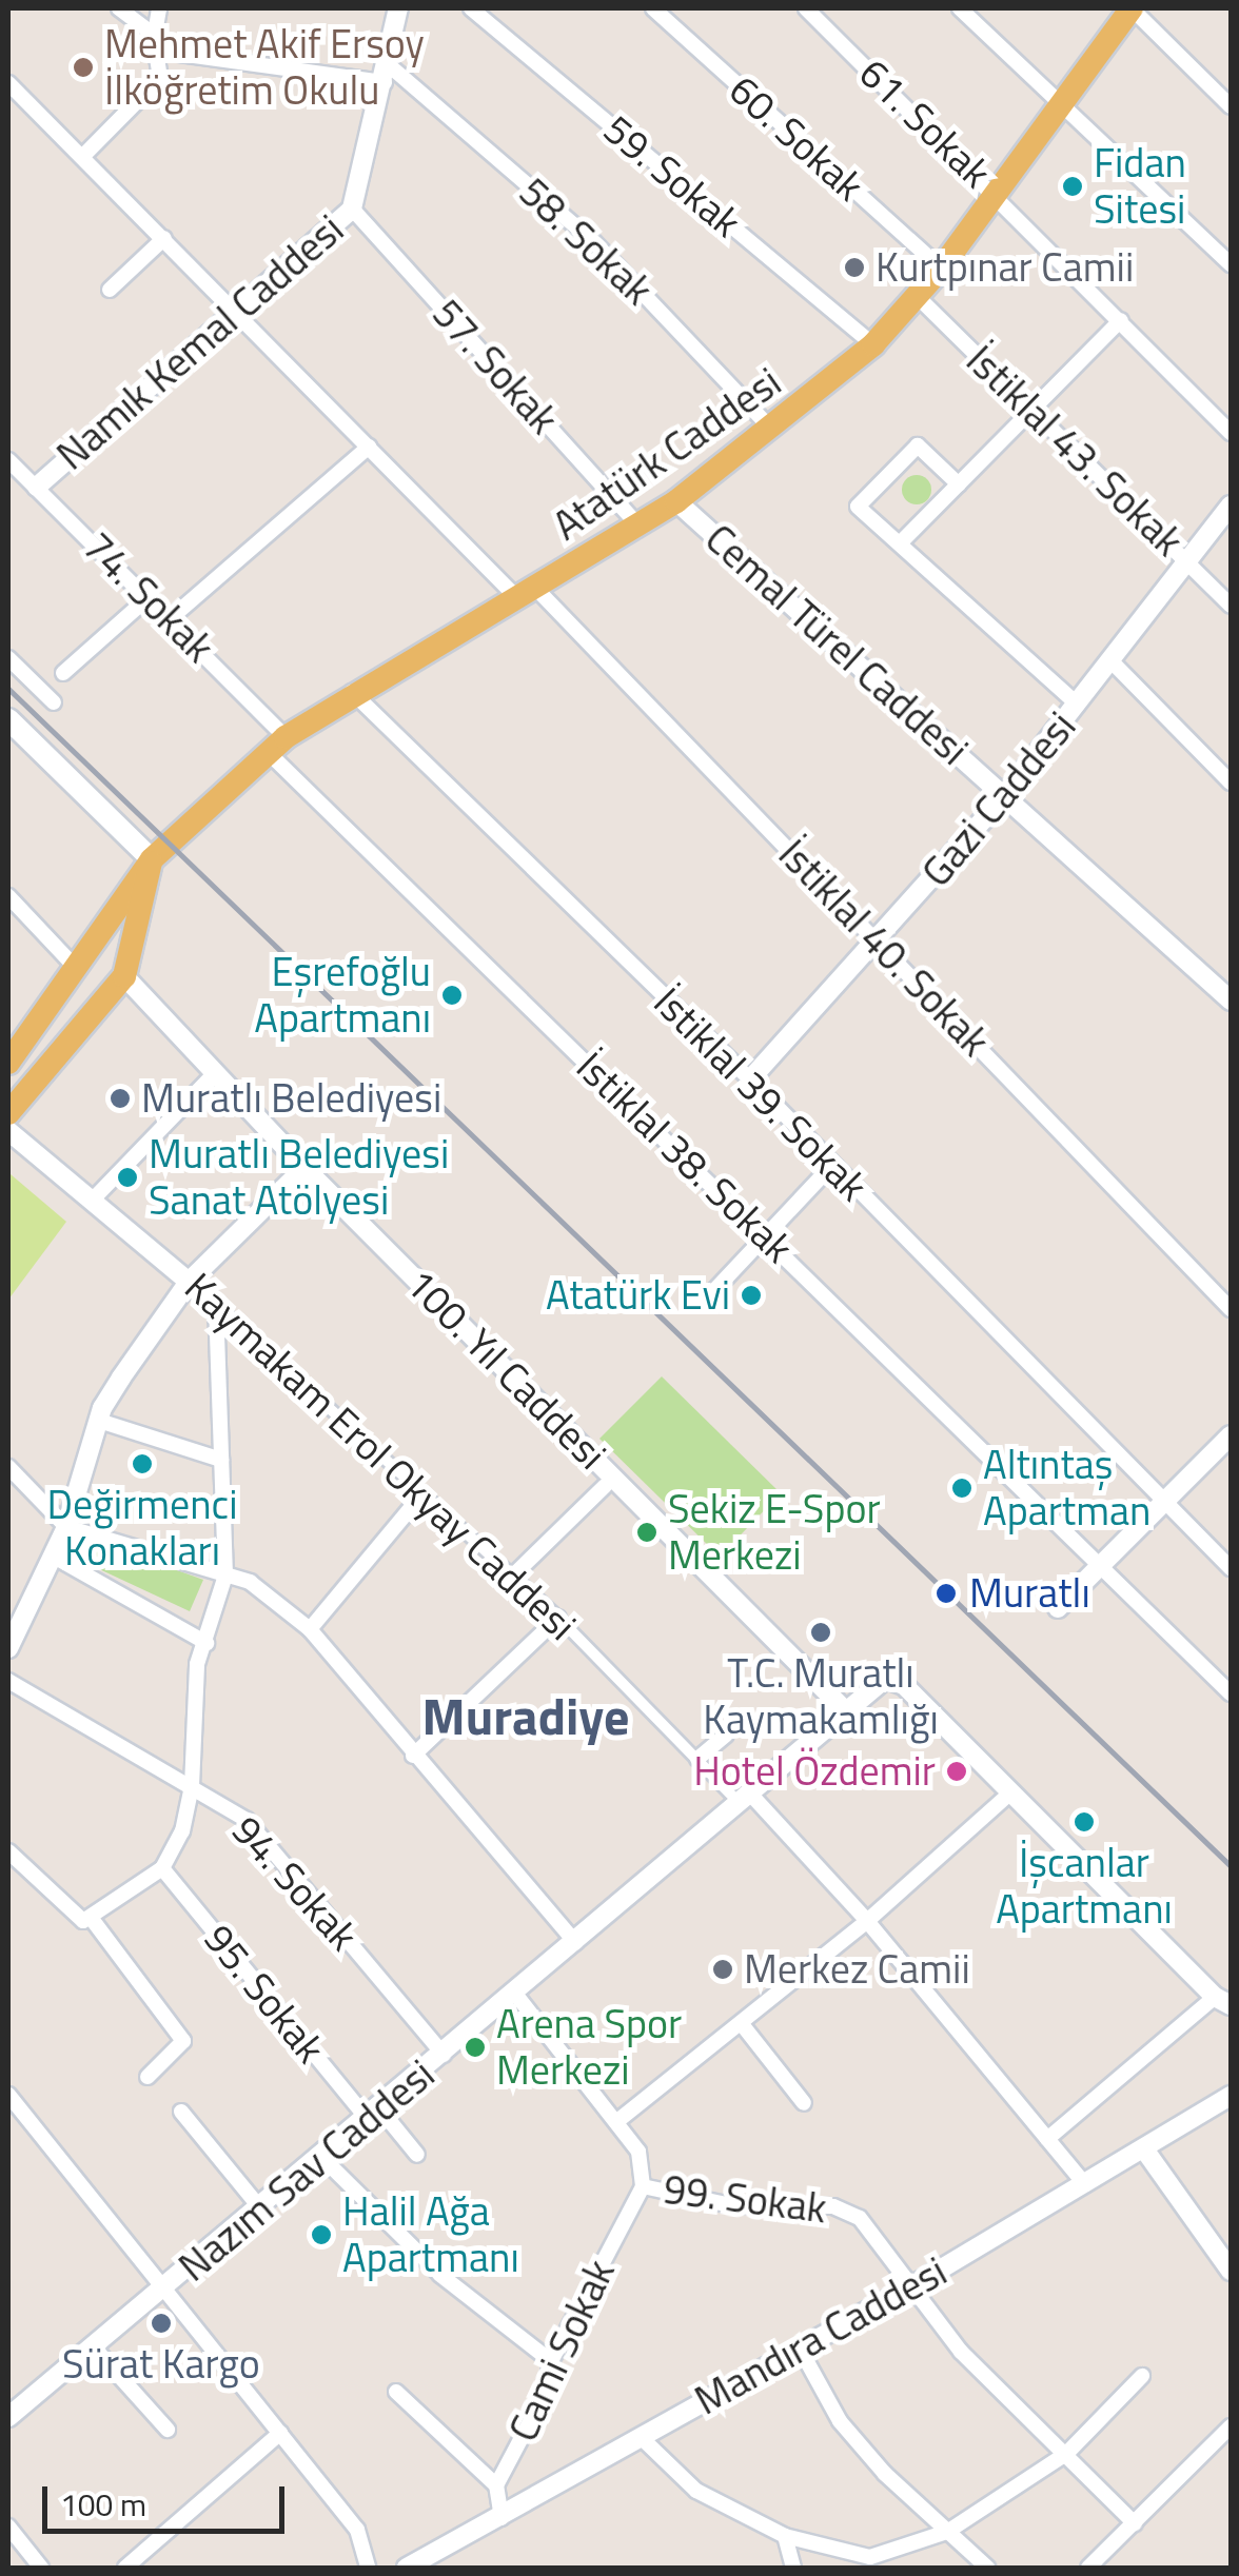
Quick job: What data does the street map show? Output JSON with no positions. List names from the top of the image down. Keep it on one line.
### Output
{"streets":{"main road":["Atatürk Caddesi"],"street":["61. Sokak","60. Sokak","59. Sokak","58. Sokak","Namık Kemal Caddesi","57. Sokak","İstiklal 43. Sokak","74. Sokak","Cemal Türel Caddesi","Gazi Caddesi","İstiklal 40. Sokak","İstiklal 39. Sokak","İstiklal 38. Sokak","100. Yıl Caddesi","Kaymakam Erol Okyay Caddesi","94. Sokak","95. Sokak","Nazım Sav Caddesi","99. Sokak","Mandıra Caddesi","Cami Sokak"]},"crossings":[["61. Sokak","Atatürk Caddesi"],["60. Sokak","Atatürk Caddesi"],["59. Sokak","Atatürk Caddesi"],["58. Sokak","Namık Kemal Caddesi"],["58. Sokak","Atatürk Caddesi"],["Namık Kemal Caddesi","57. Sokak"],["Namık Kemal Caddesi","74. Sokak"],["Namık Kemal Caddesi","İstiklal 40. Sokak"],["57. Sokak","Atatürk Caddesi"],["İstiklal 43. Sokak","Atatürk Caddesi"],["İstiklal 43. Sokak","Gazi Caddesi"],["Atatürk Caddesi","74. Sokak"],["Atatürk Caddesi","Cemal Türel Caddesi"],["Atatürk Caddesi","İstiklal 40. Sokak"],["Atatürk Caddesi","İstiklal 39. Sokak"],["Atatürk Caddesi","İstiklal 38. Sokak"],["74. Sokak","İstiklal 38. Sokak"],["Cemal Türel Caddesi","Gazi Caddesi"],["Gazi Caddesi","İstiklal 40. Sokak"],["Gazi Caddesi","İstiklal 39. Sokak"],["100. Yıl Caddesi","Nazım Sav Caddesi"],["Kaymakam Erol Okyay Caddesi","Nazım Sav Caddesi"],["94. Sokak","Nazım Sav Caddesi"],["95. Sokak","Nazım Sav Caddesi"],["Nazım Sav Caddesi","99. Sokak"],["99. Sokak","Mandıra Caddesi"],["99. Sokak","Cami Sokak"],["Mandıra Caddesi","Cami Sokak"]],"districts":["Muradiye"],"places":["Mehmet Akif Ersoy İlköğretim Okulu","Fidan Sitesi","Kurtpınar Camii","Eşrefoğlu Apartmanı","Muratlı Belediyesi","Muratlı Belediyesi Sanat Atölyesi","Atatürk Evi","Değirmenci Konakları","Altıntaş Apartman","Sekiz E-Spor Merkezi","Muratlı","T.C. Muratlı Kaymakamlığı","Hotel Özdemir","İşcanlar Apartmanı","Merkez Camii","Arena Spor Merkezi","Halil Ağa Apartmanı","Sürat Kargo"],"scale_bar":"100 m"}
